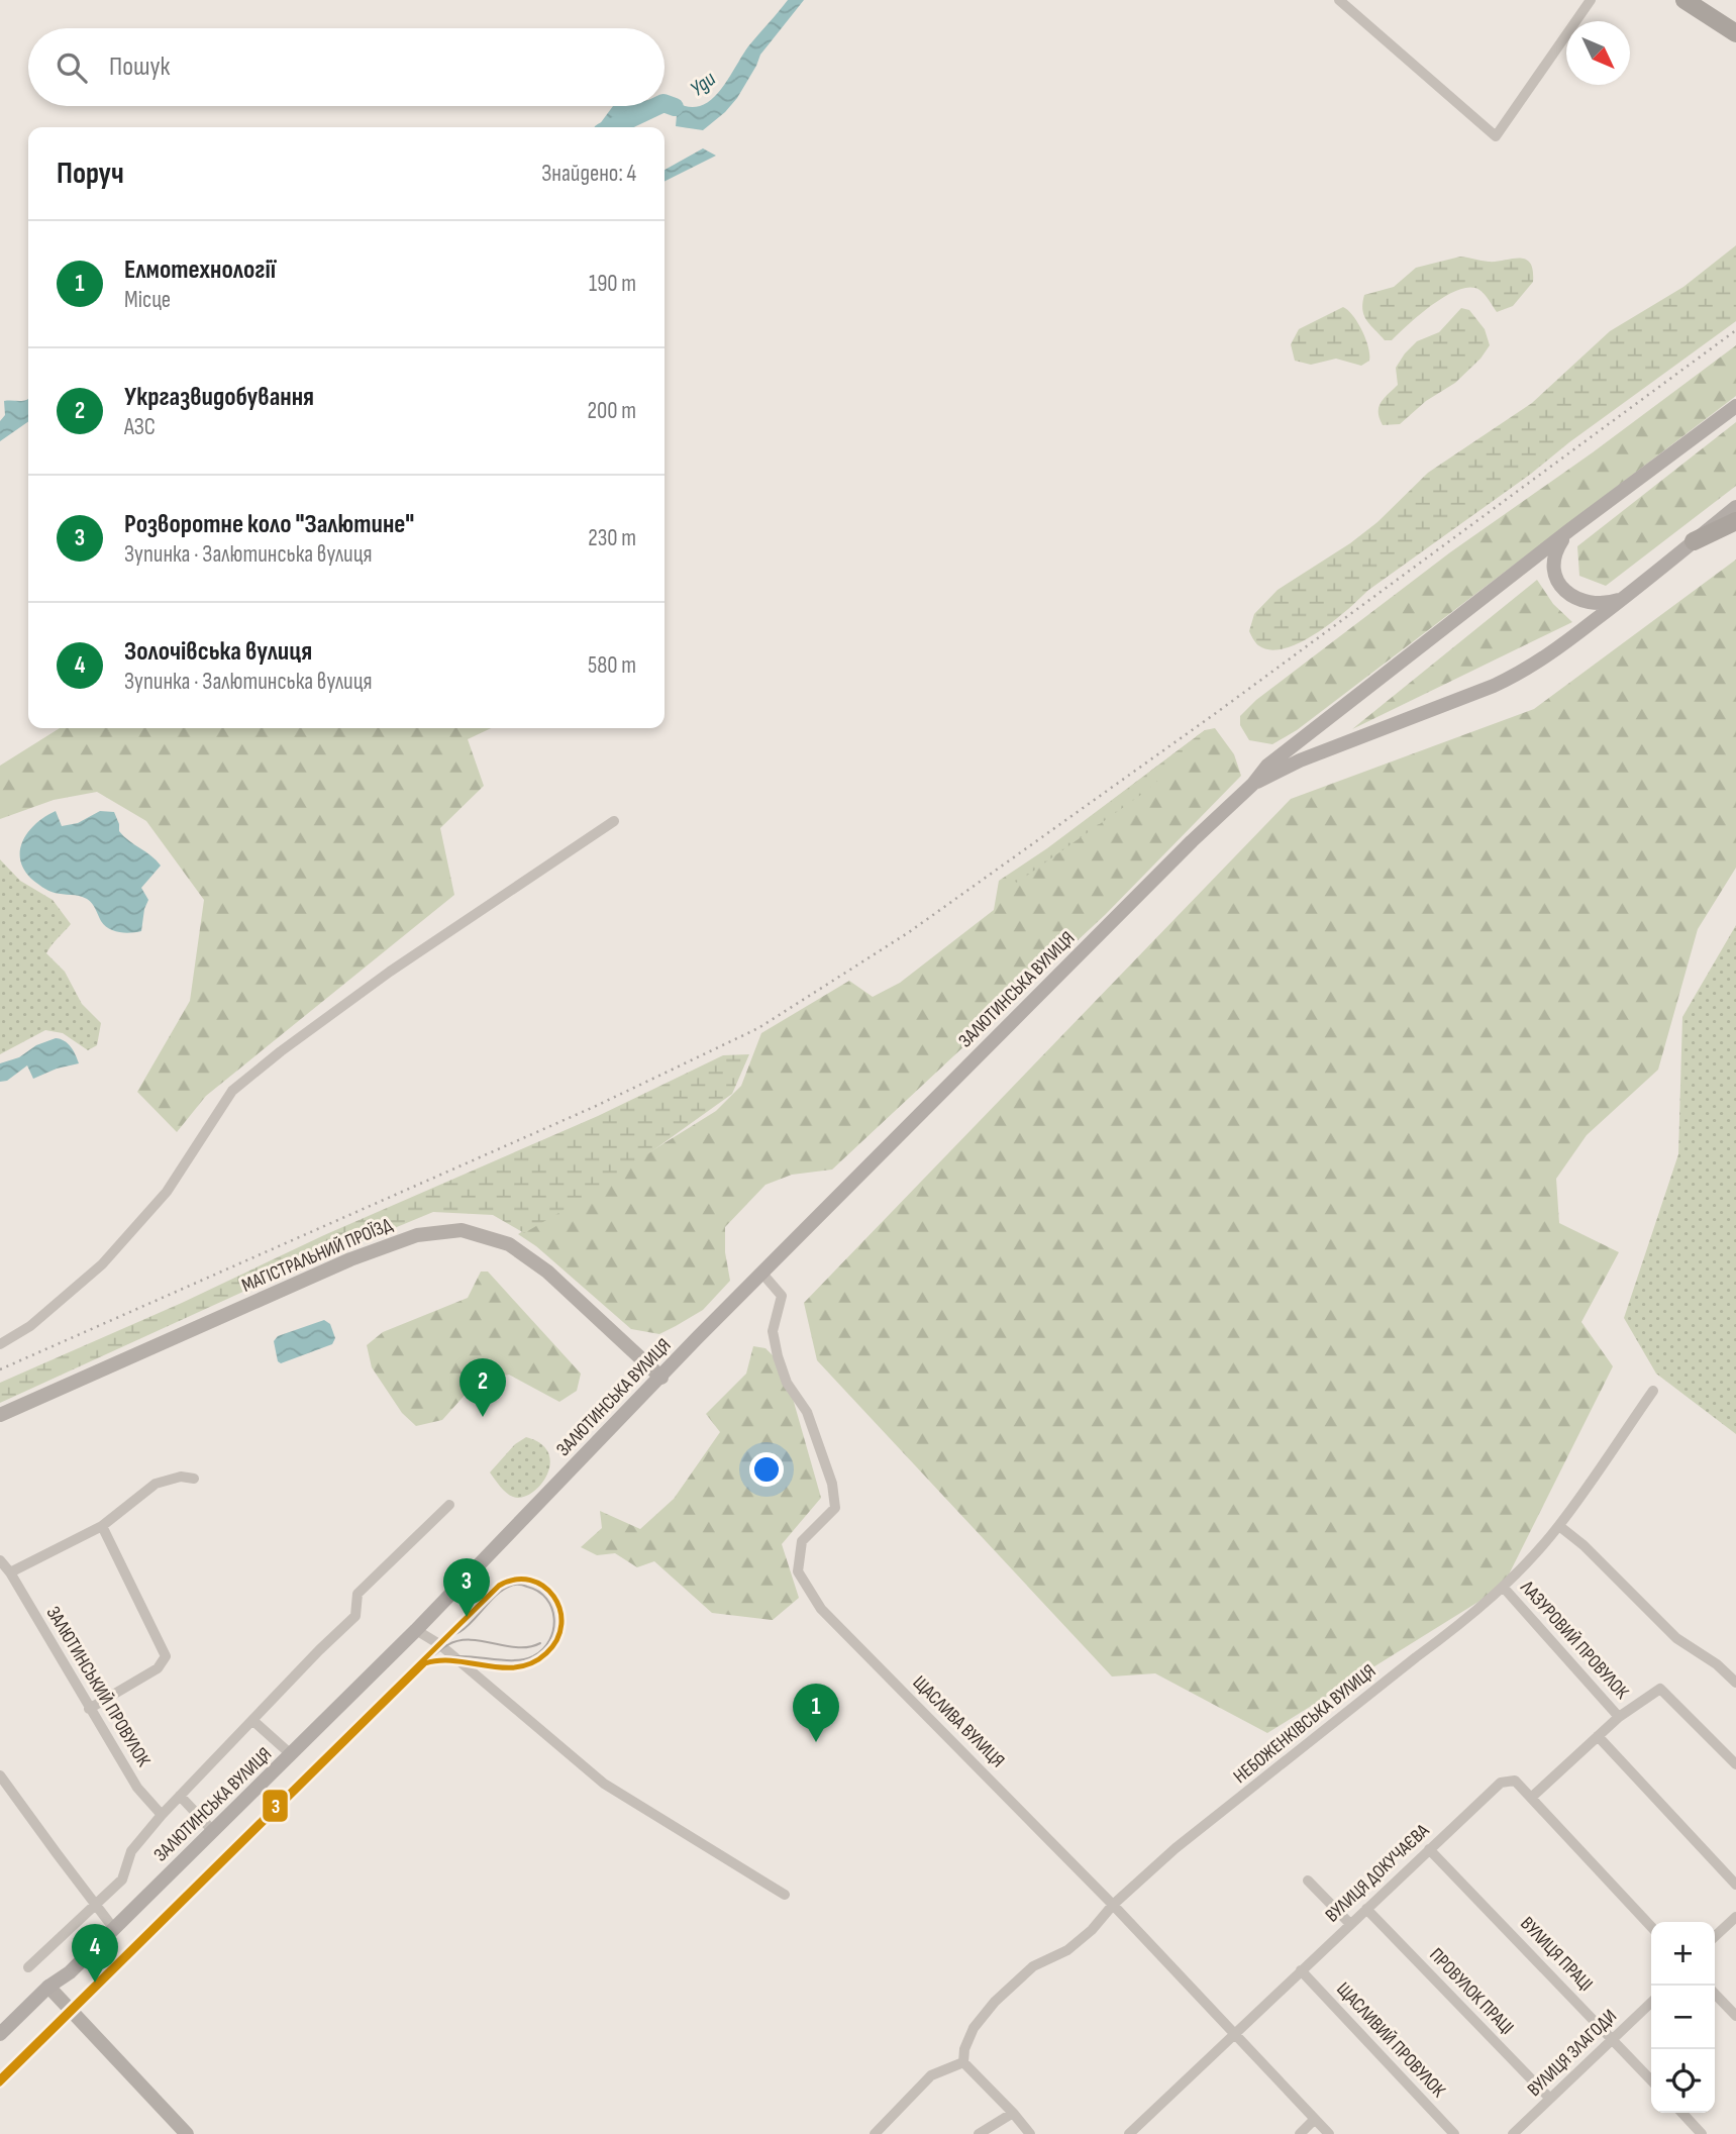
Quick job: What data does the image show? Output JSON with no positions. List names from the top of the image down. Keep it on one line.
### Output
{"streets":{"main road":["ЗАЛЮТИНСЬКА ВУЛИЦЯ","МАГІСТРАЛЬНИЙ ПРОЇЗД"],"street":["ЛАЗУРОВИЙ ПРОВУЛОК","ЗАЛЮТИНСЬКИЙ ПРОВУЛОК","ЩАСЛИВА ВУЛИЦЯ","НЕБОЖЕНКІВСЬКА ВУЛИЦЯ","ВУЛИЦЯ ДОКУЧАЄВА","ВУЛИЦЯ ПРАЦІ","ПРОВУЛОК ПРАЦІ","ЩАСЛИВИЙ ПРОВУЛОК","ВУЛИЦЯ ЗЛАГОДИ"]},"crossings":[["ЗАЛЮТИНСЬКА ВУЛИЦЯ","МАГІСТРАЛЬНИЙ ПРОЇЗД"],["ЗАЛЮТИНСЬКА ВУЛИЦЯ","ЩАСЛИВА ВУЛИЦЯ"],["ЛАЗУРОВИЙ ПРОВУЛОК","НЕБОЖЕНКІВСЬКА ВУЛИЦЯ"],["ЩАСЛИВА ВУЛИЦЯ","НЕБОЖЕНКІВСЬКА ВУЛИЦЯ"],["ЩАСЛИВА ВУЛИЦЯ","ВУЛИЦЯ ДОКУЧАЄВА"],["ВУЛИЦЯ ДОКУЧАЄВА","ВУЛИЦЯ ПРАЦІ"],["ВУЛИЦЯ ДОКУЧАЄВА","ПРОВУЛОК ПРАЦІ"],["ВУЛИЦЯ ДОКУЧАЄВА","ЩАСЛИВИЙ ПРОВУЛОК"],["ВУЛИЦЯ ПРАЦІ","ВУЛИЦЯ ЗЛАГОДИ"],["ПРОВУЛОК ПРАЦІ","ВУЛИЦЯ ЗЛАГОДИ"]],"water":["Уди"],"lines":["transit line 3"],"north":"bottom right","page":{"search":"Пошук","heading":["Поруч","Знайдено: 4"],"list":[{"mark":"1","name":"Елмотехнології","note":"Місце","value":"190 m"},{"mark":"2","name":"Укргазвидобування","note":"АЗС","value":"200 m"},{"mark":"3","name":"Розворотне коло \"Залютине\"","note":"Зупинка · Залютинська вулиця","value":"230 m"},{"mark":"4","name":"Золочівська вулиця","note":"Зупинка · Залютинська вулиця","value":"580 m"}],"pins":["2","3","1","4"],"map_buttons":["+","−"]}}
